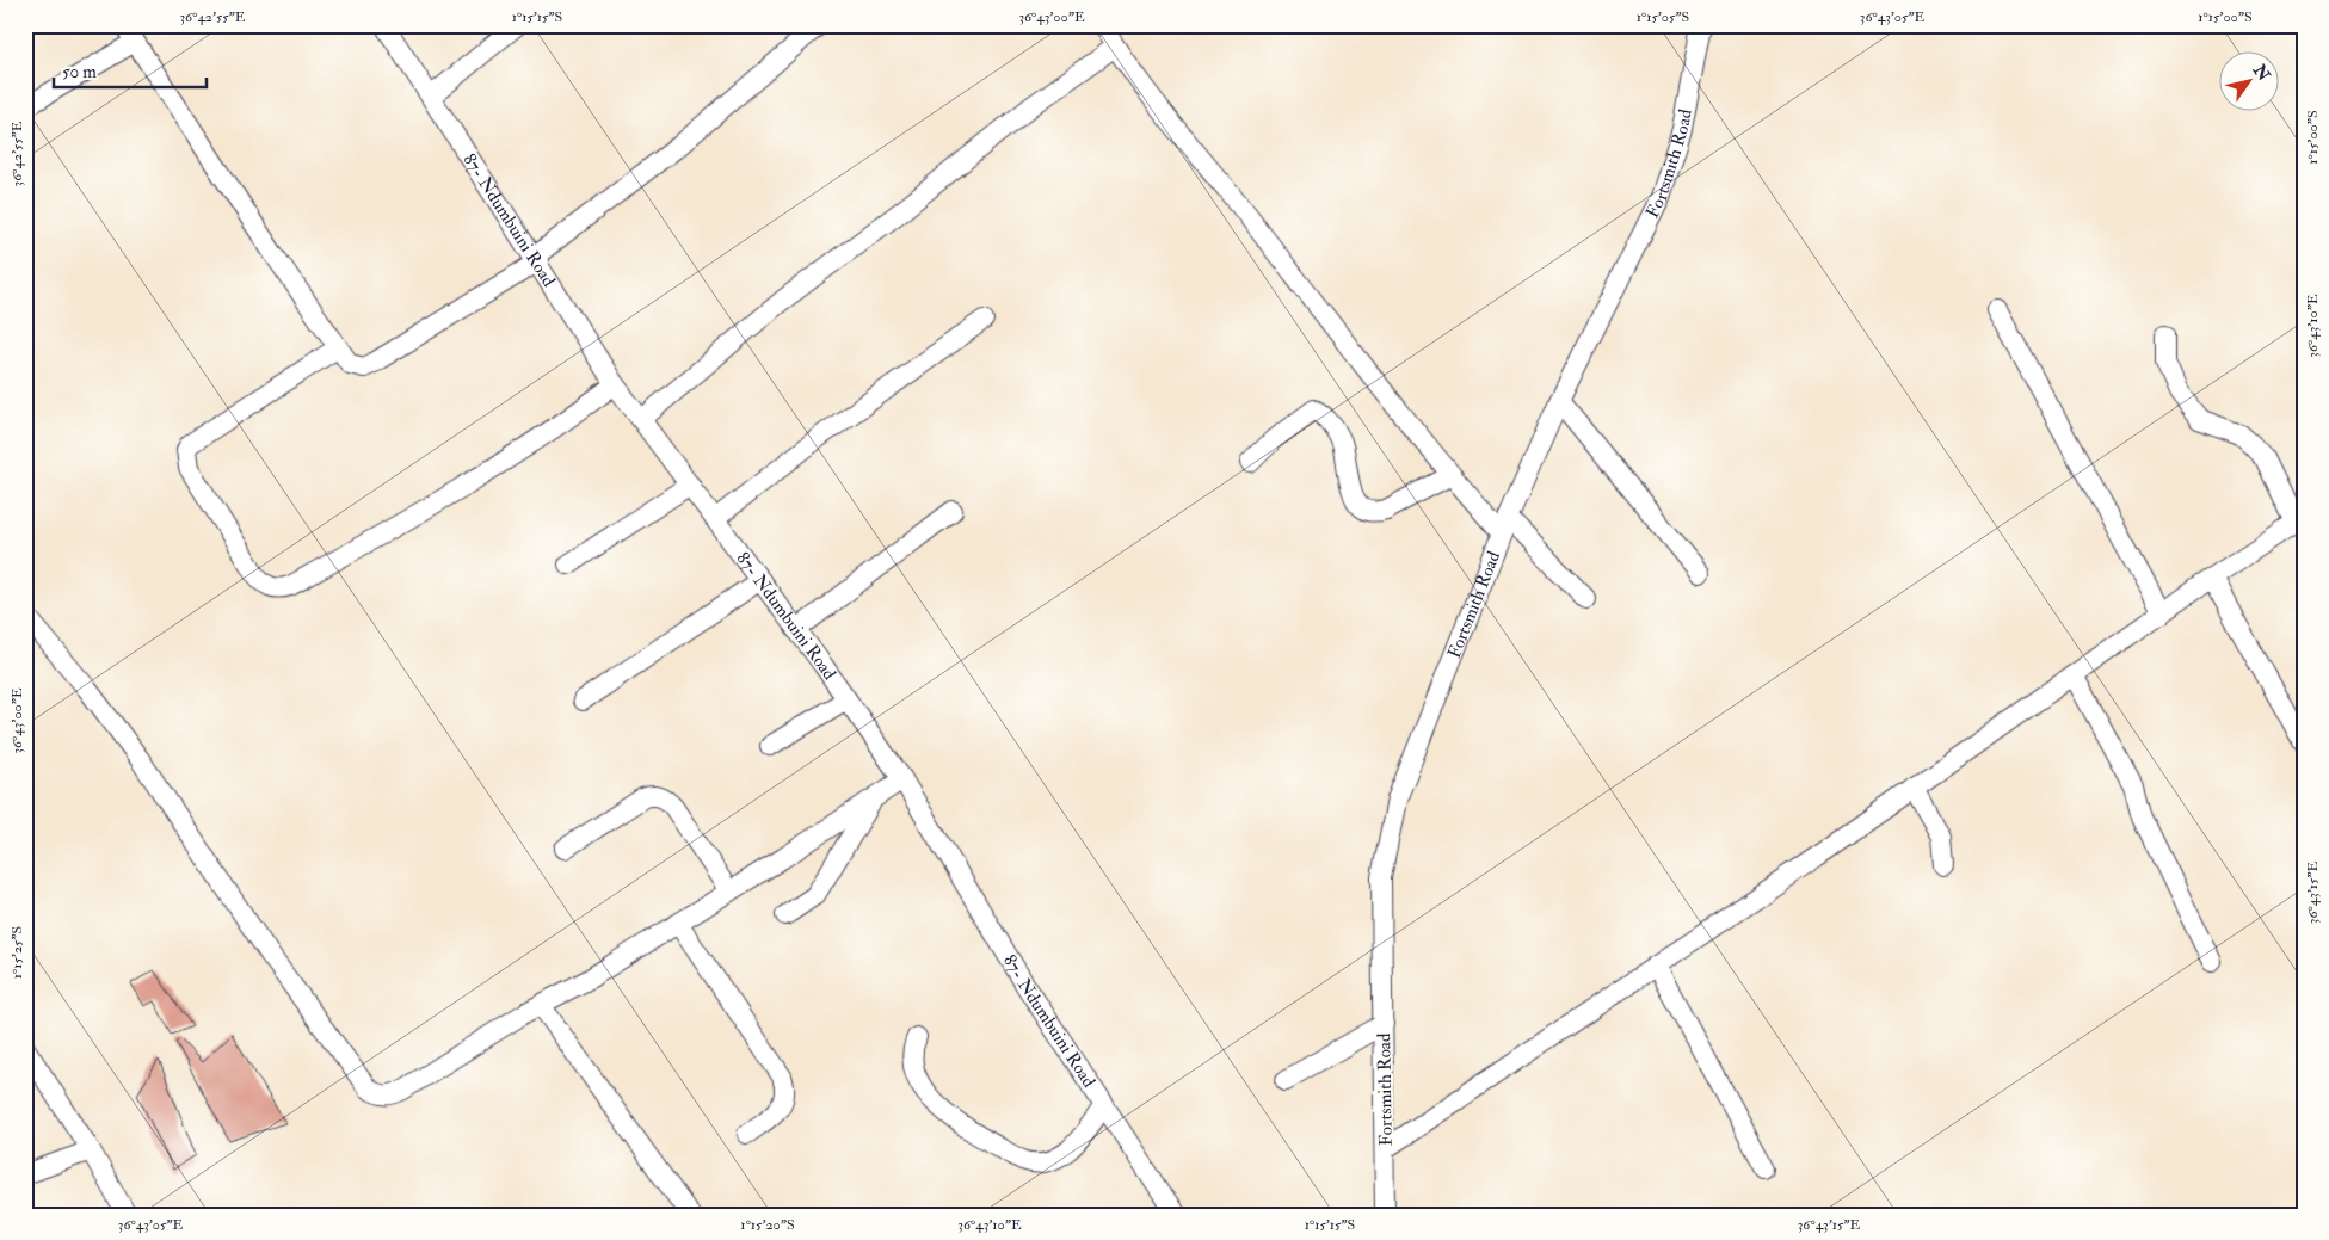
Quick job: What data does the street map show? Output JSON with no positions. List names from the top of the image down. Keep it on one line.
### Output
{"streets":{"street":["Fortsmith Road","87- Ndumbuini Road"]},"scale_bar":"50 m","north":"top right","coordinates":["36°42'55\"E","1°15'15\"S","36°43'00\"E","1°15'05\"S","36°43'05\"E","1°15'00\"S","36°43'10\"E","36°43'15\"E","1°15'25\"S","1°15'20\"S"]}
